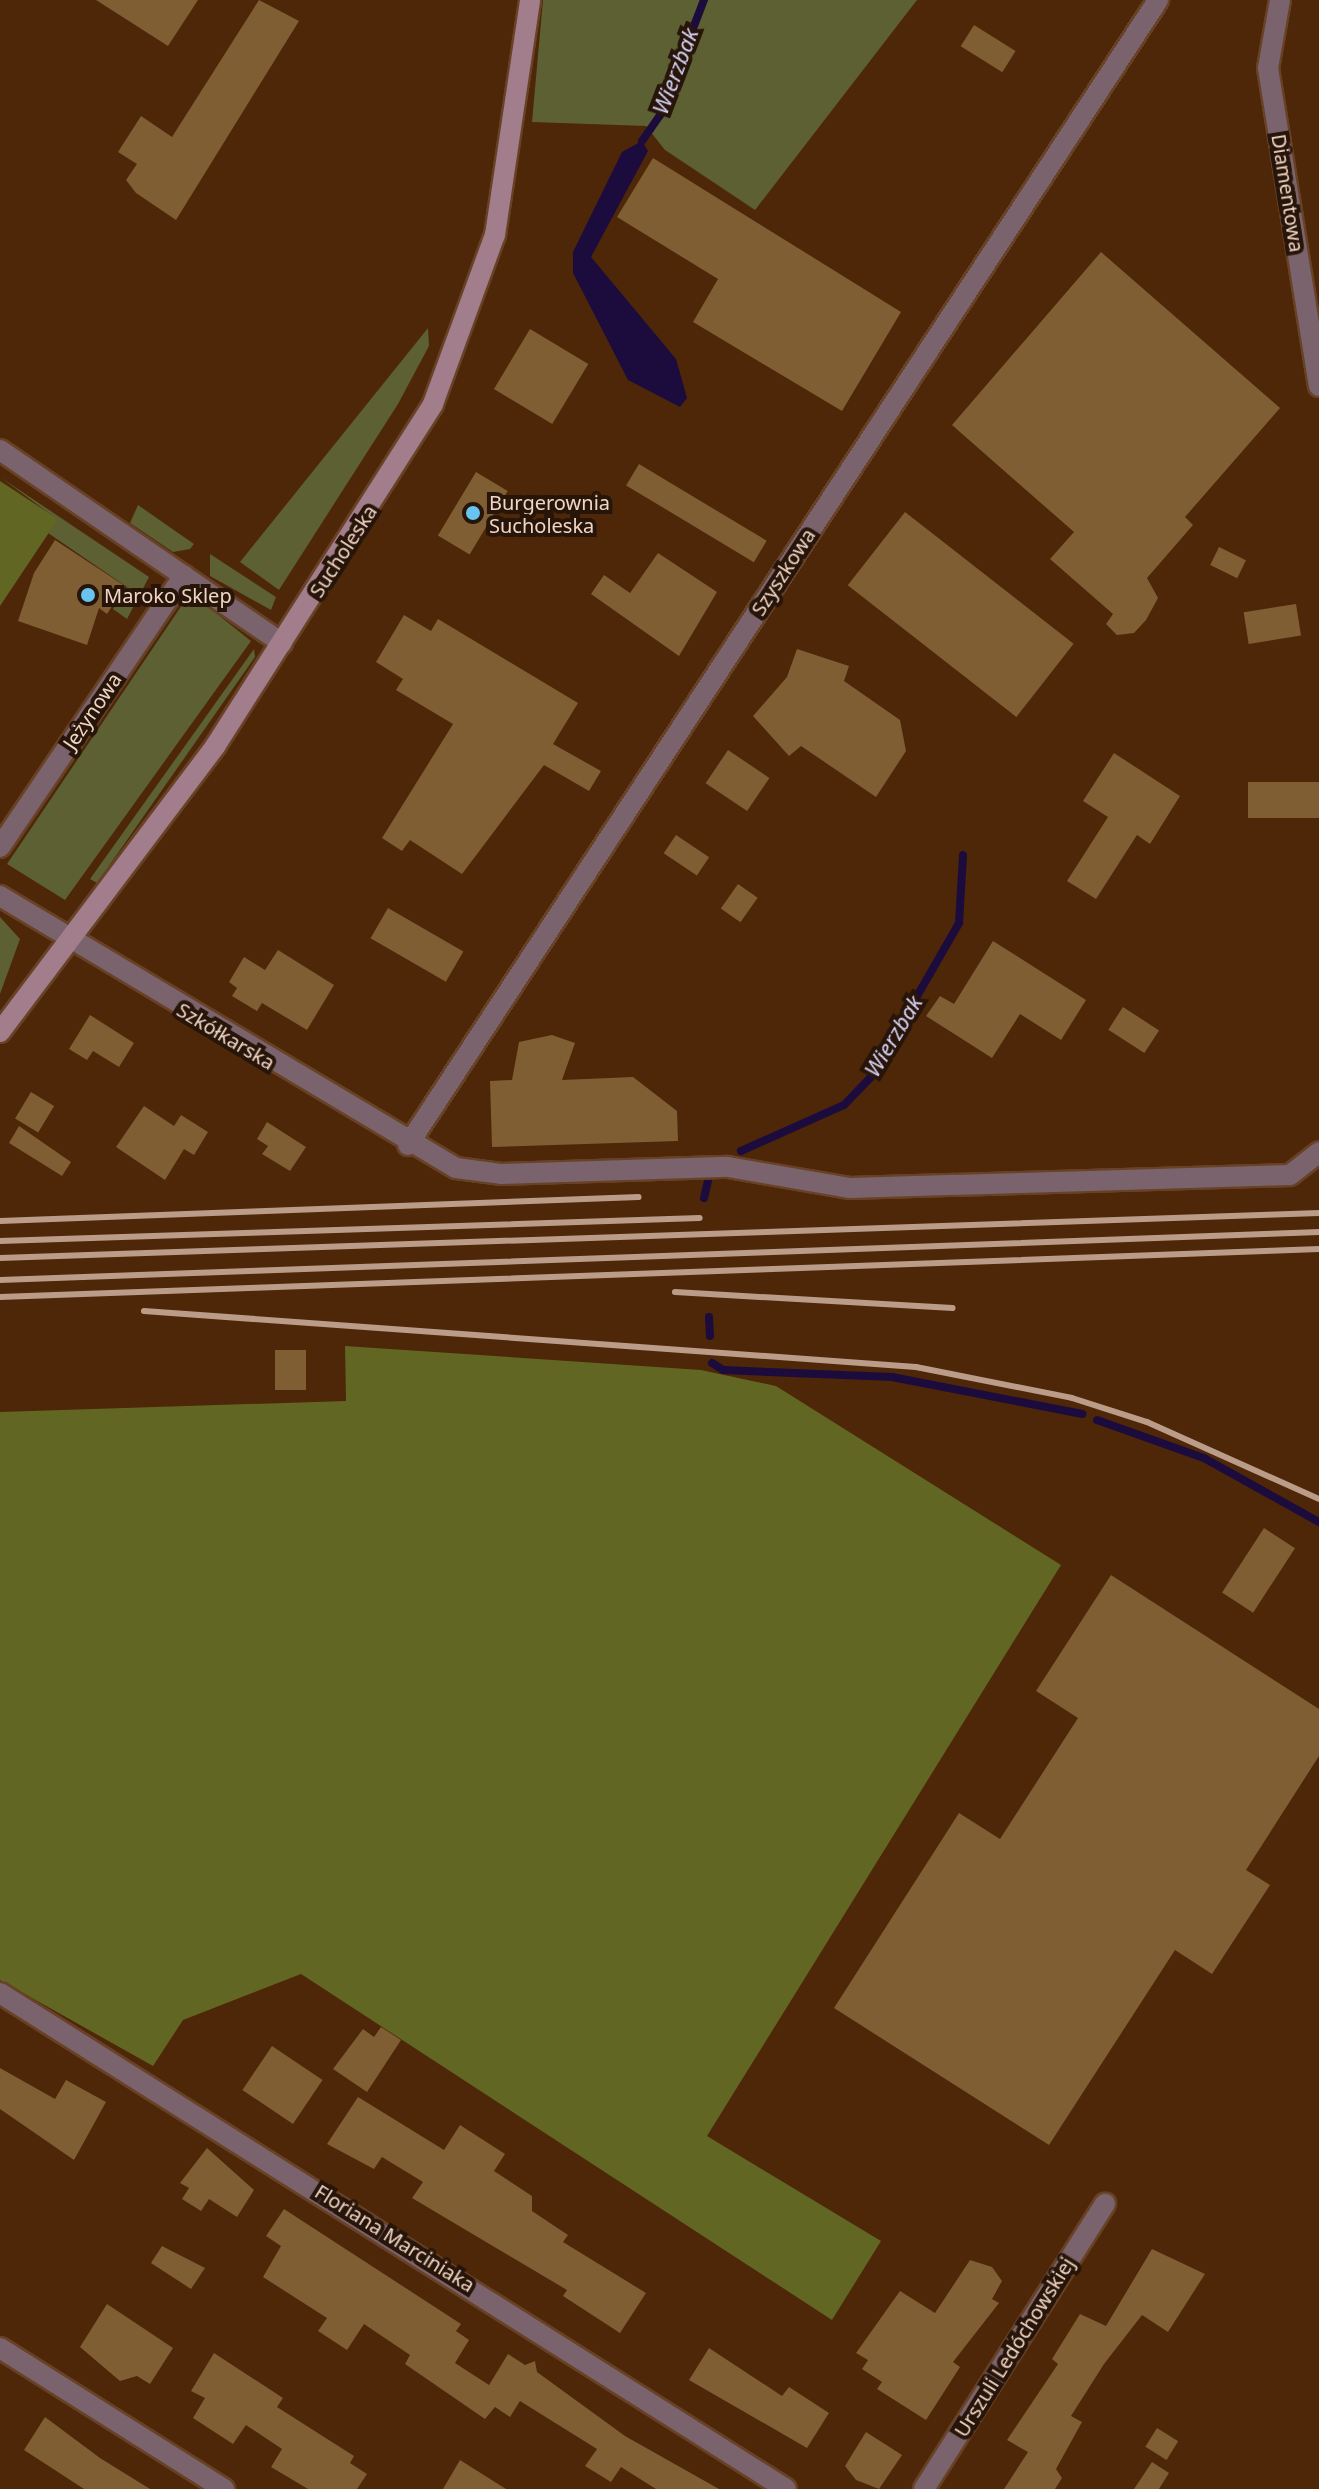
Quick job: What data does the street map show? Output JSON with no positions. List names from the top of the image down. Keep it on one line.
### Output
{"streets":{"street":["Diamentowa","Sucholeska","Szyszkowa","Jeżynowa","Szkółkarska","Floriana Marciniaka","Urszuli Ledóchowskiej"]},"crossings":[["Sucholeska","Szkółkarska"],["Szyszkowa","Szkółkarska"]],"water":["Wierzbak"],"places":["Burgerownia Sucholeska","Maroko Sklep"]}
